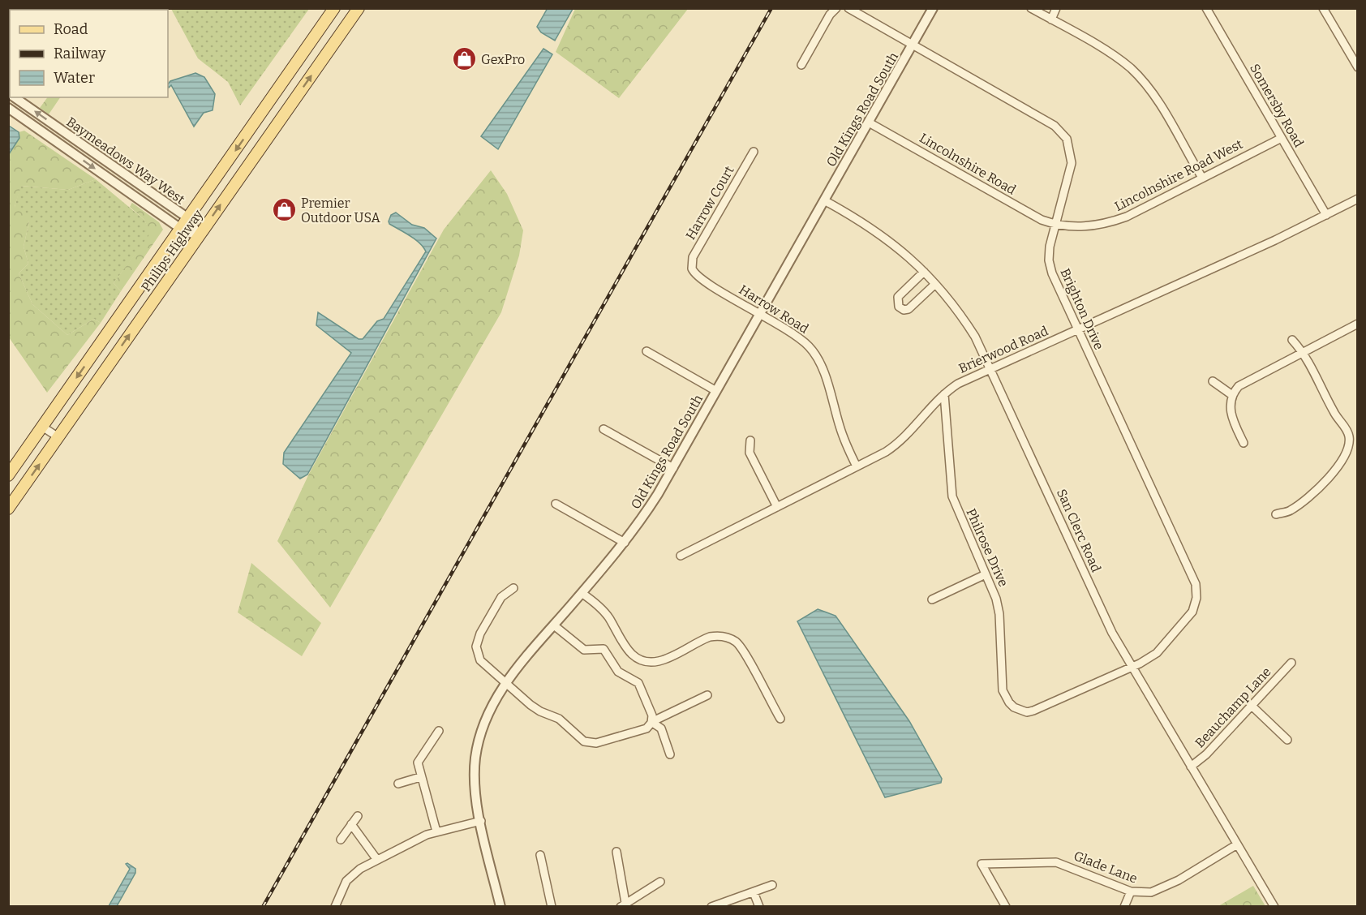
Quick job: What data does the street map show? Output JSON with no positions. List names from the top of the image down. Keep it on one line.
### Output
{"streets":{"main road":["Philips Highway"],"street":["Somersby Road","Old Kings Road South","Baymeadows Way West","Lincolnshire Road","Lincolnshire Road West","Harrow Court","Harrow Road","Brighton Drive","Brierwood Road","San Clerc Road","Philrose Drive","Beauchamp Lane","Glade Lane"]},"crossings":[["Somersby Road","Lincolnshire Road West"],["Somersby Road","Brierwood Road"],["Old Kings Road South","Lincolnshire Road"],["Old Kings Road South","Harrow Road"],["Old Kings Road South","Brighton Drive"],["Old Kings Road South","San Clerc Road"],["Baymeadows Way West","Philips Highway"],["Lincolnshire Road","Lincolnshire Road West"],["Lincolnshire Road","Brighton Drive"],["Lincolnshire Road West","Brighton Drive"],["Harrow Court","Harrow Road"],["Harrow Road","Brierwood Road"],["Brighton Drive","Brierwood Road"],["Brighton Drive","San Clerc Road"],["Brighton Drive","Philrose Drive"],["Brierwood Road","San Clerc Road"],["Brierwood Road","Philrose Drive"],["San Clerc Road","Beauchamp Lane"],["San Clerc Road","Glade Lane"]],"places":{"shop":["GexPro","Premier Outdoor USA"]},"legend":["Road","Railway","Water"]}
